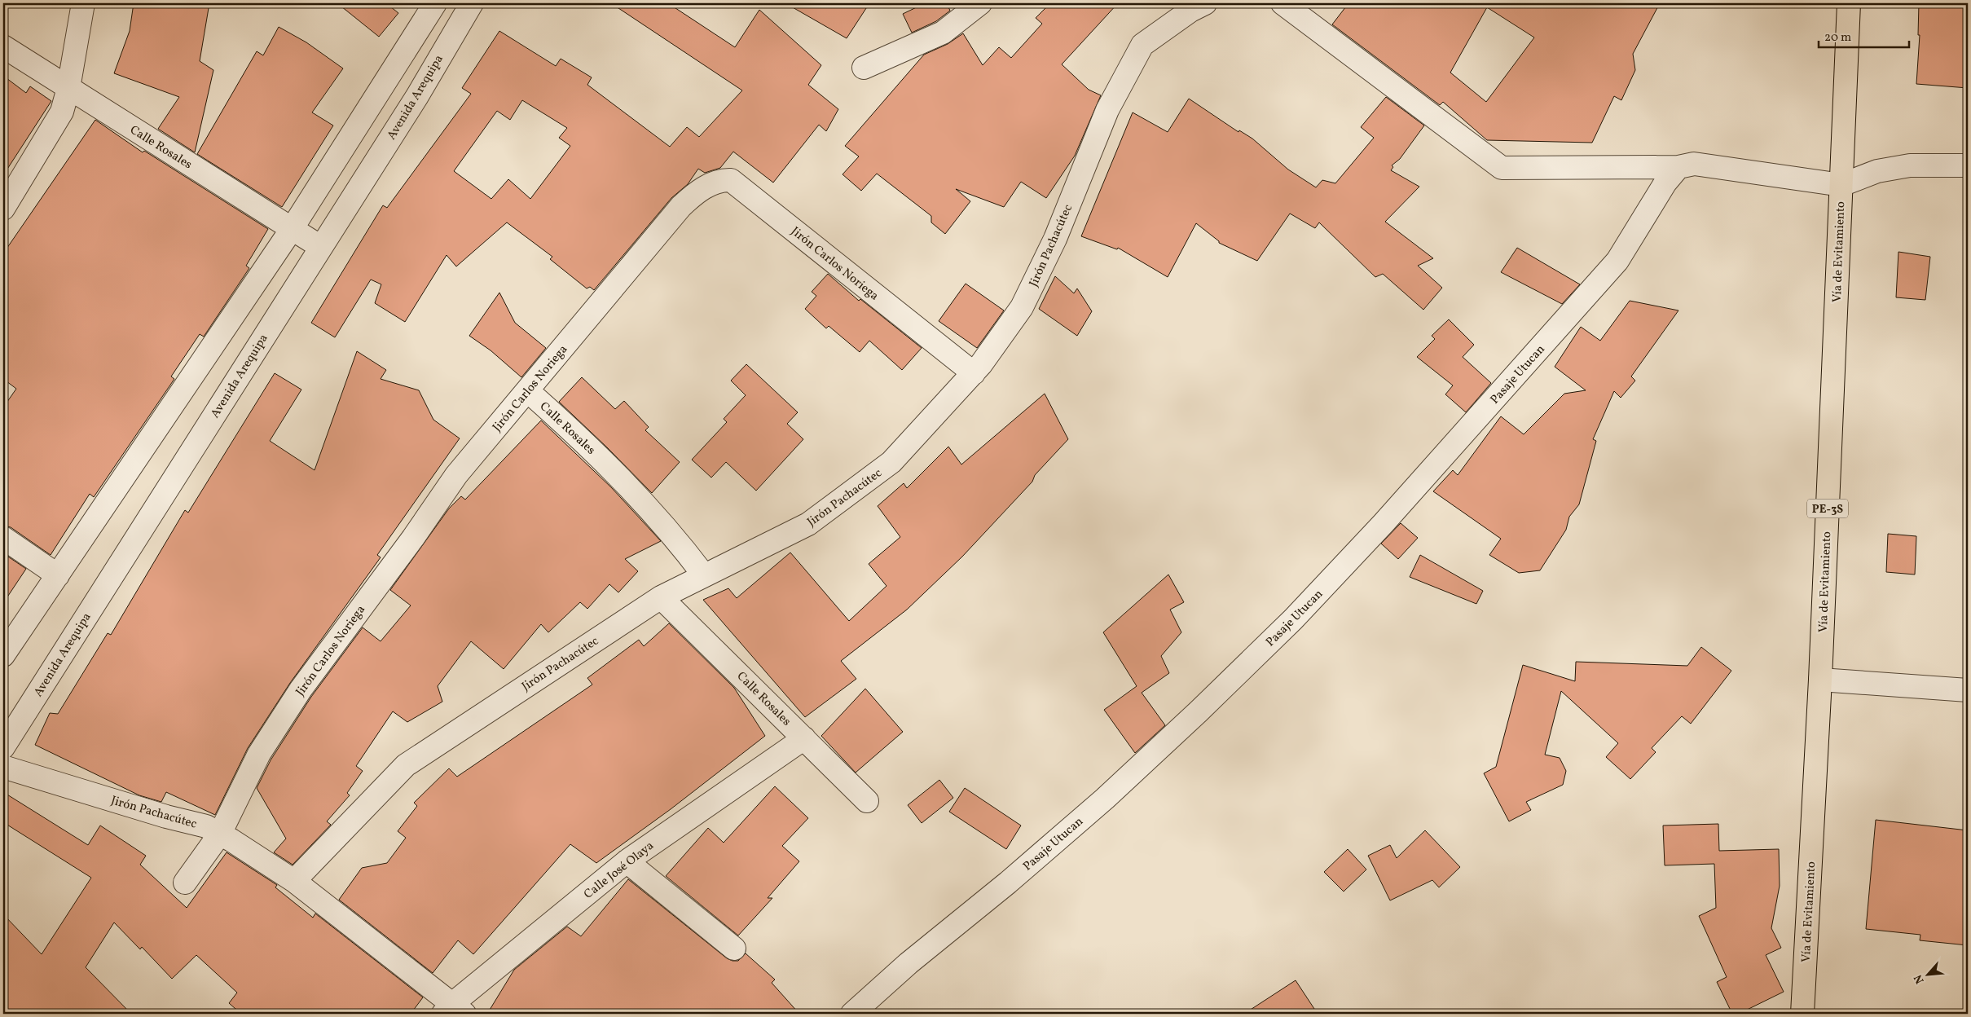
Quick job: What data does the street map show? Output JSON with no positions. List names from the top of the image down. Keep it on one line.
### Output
{"streets":{"highway":["Vía de Evitamiento","PE-3S"],"street":["Avenida Arequipa","Calle Rosales","Jirón Pachacútec","Jirón Carlos Noriega","Pasaje Utucan","Calle José Olaya"]},"crossings":[["Avenida Arequipa","Calle Rosales"],["Calle Rosales","Jirón Pachacútec"],["Calle Rosales","Jirón Carlos Noriega"],["Calle Rosales","Calle José Olaya"],["Jirón Pachacútec","Jirón Carlos Noriega"],["Jirón Pachacútec","Calle José Olaya"]],"scale_bar":"20 m","north":"bottom left"}
